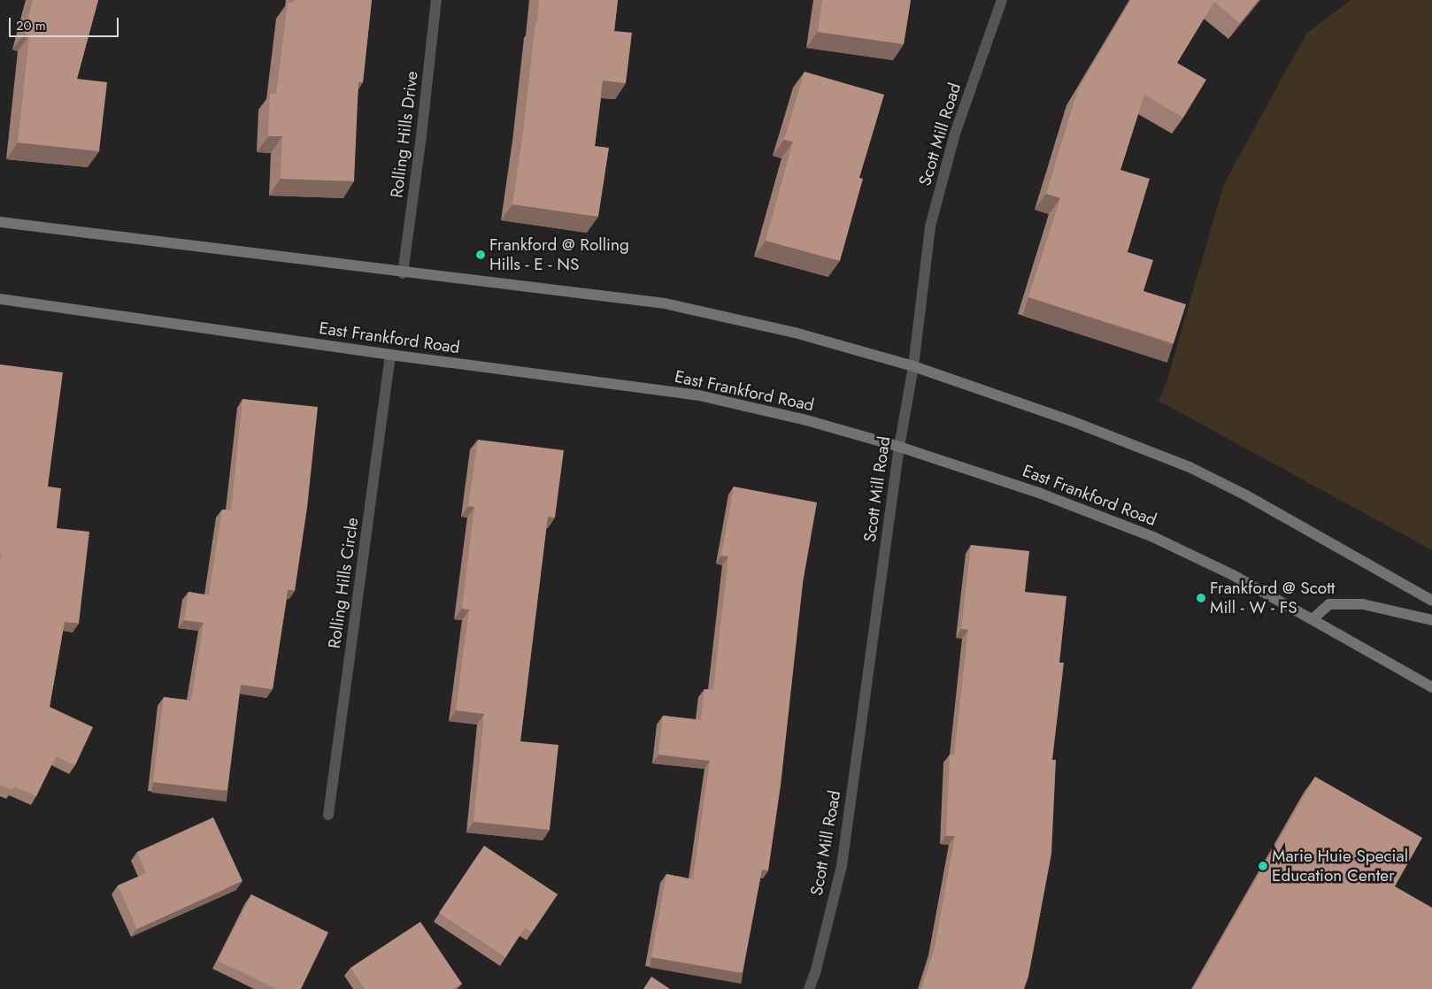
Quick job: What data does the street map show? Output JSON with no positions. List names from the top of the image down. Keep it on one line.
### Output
{"streets":{"main road":["East Frankford Road"],"street":["Rolling Hills Drive","Scott Mill Road","Rolling Hills Circle"]},"crossings":[["Scott Mill Road","East Frankford Road"],["East Frankford Road","Rolling Hills Circle"]],"places":["Frankford @ Rolling Hills - E - NS","Frankford @ Scott Mill - W - FS","Marie Huie Special Education Center"],"scale_bar":"20 m"}
